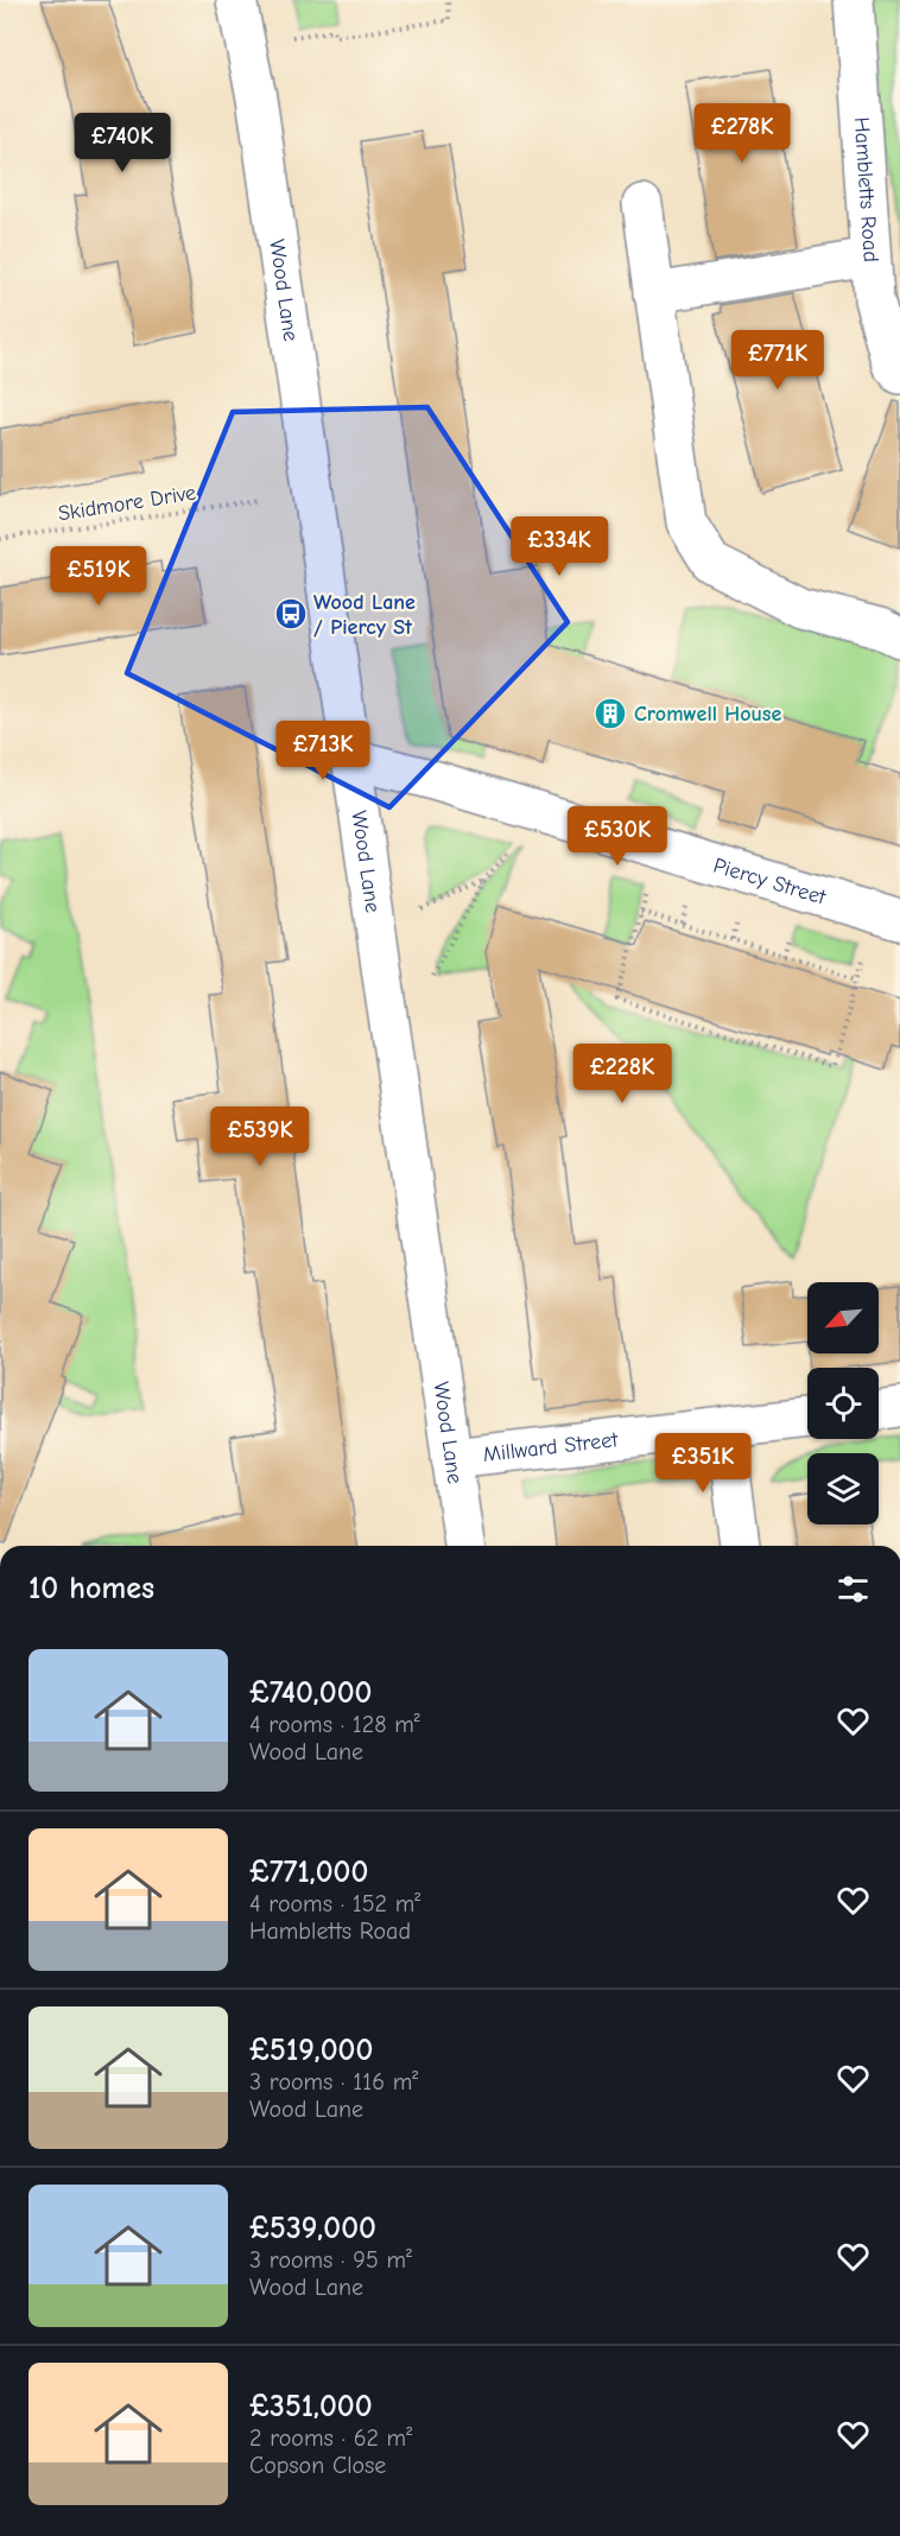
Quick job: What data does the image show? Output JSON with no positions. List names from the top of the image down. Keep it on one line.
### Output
{"streets":{"street":["Hambletts Road","Wood Lane","Piercy Street","Millward Street"],"path":["Skidmore Drive"]},"crossings":[["Wood Lane","Piercy Street"],["Wood Lane","Millward Street"]],"places":{"bus stop":["Wood Lane / Piercy St"],"building":["Cromwell House"]},"north":"bottom left","page":{"price":["£278K","£740K","£771K","£334K","£519K","£713K","£530K","£228K","£539K","£351K"],"heading":"10 homes","list":[{"name":"£740,000","note":"4 rooms · 128 m² · Wood Lane"},{"name":"£771,000","note":"4 rooms · 152 m² · Hambletts Road"},{"name":"£519,000","note":"3 rooms · 116 m² · Wood Lane"},{"name":"£539,000","note":"3 rooms · 95 m² · Wood Lane"},{"name":"£351,000","note":"2 rooms · 62 m² · Copson Close"}]}}
